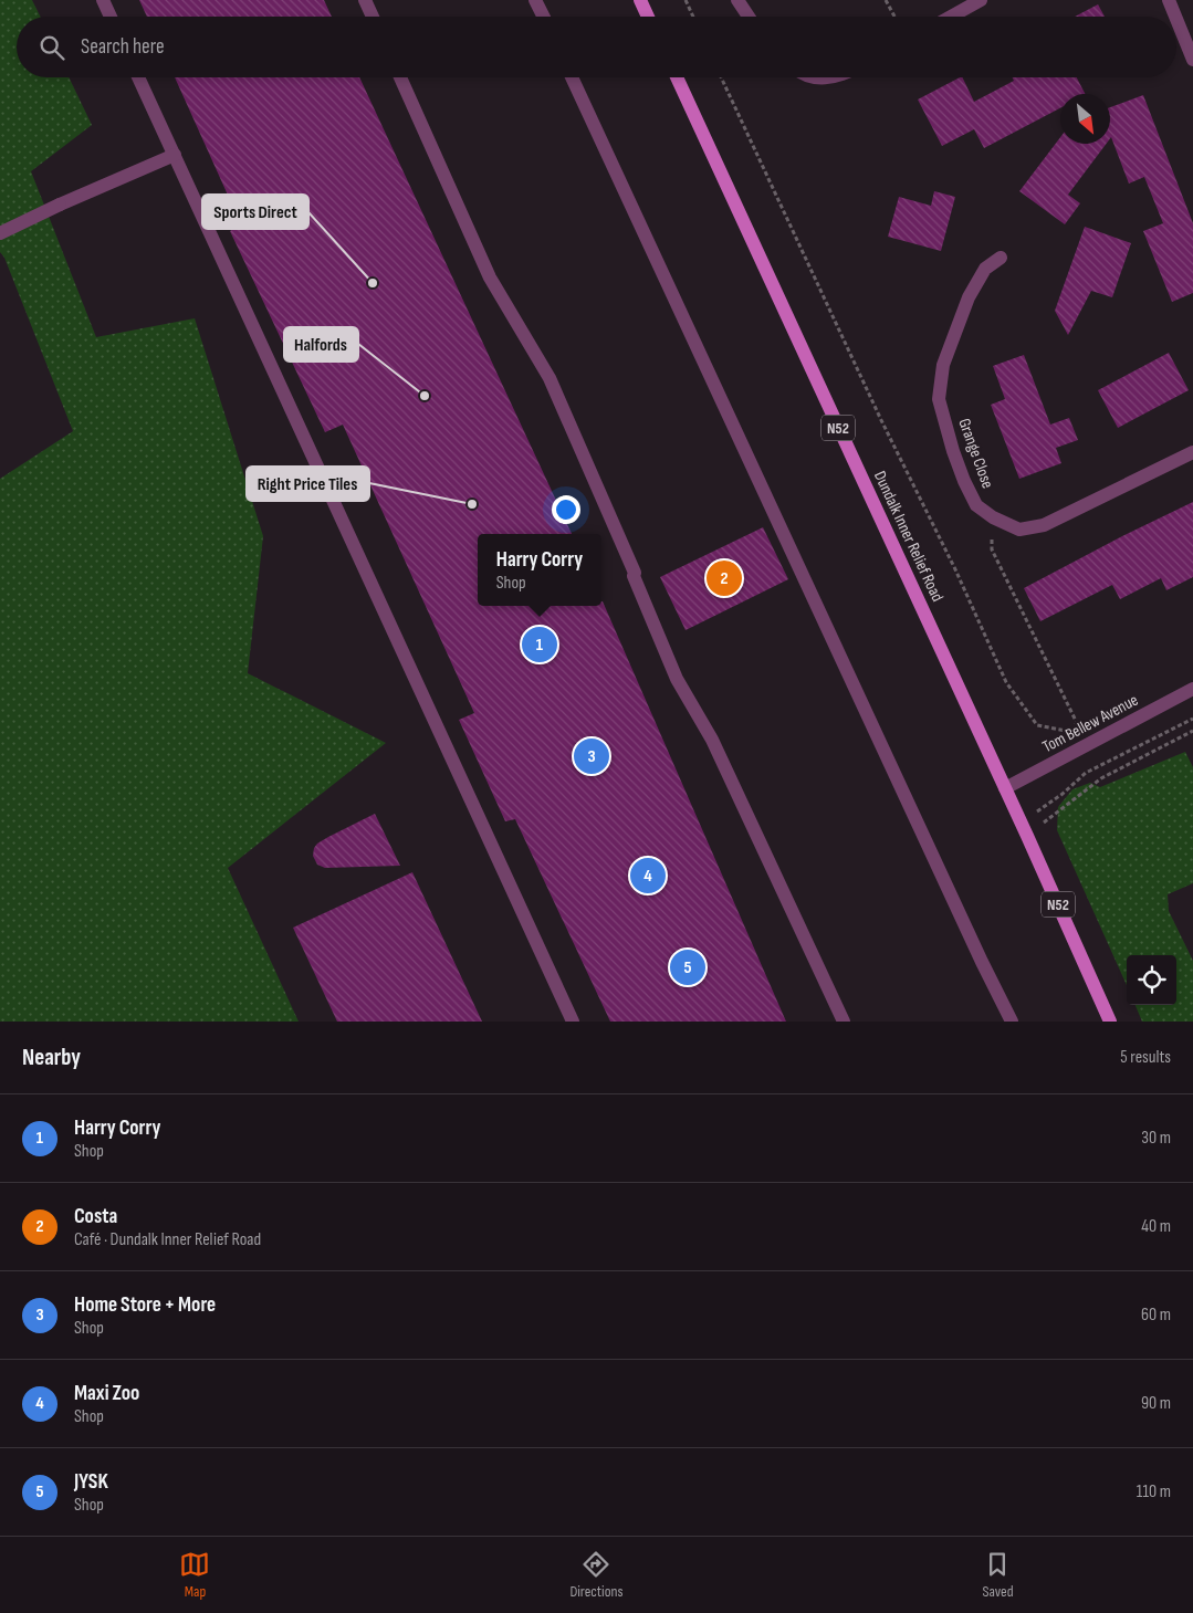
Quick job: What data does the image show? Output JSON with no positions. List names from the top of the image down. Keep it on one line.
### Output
{"streets":{"main road":["N52","Dundalk Inner Relief Road"],"street":["Grange Close","Tom Bellew Avenue"]},"crossings":[["Dundalk Inner Relief Road","Tom Bellew Avenue"]],"places":["Sports Direct","Halfords","Right Price Tiles"],"north":"bottom right","page":{"search":"Search here","popup":["Harry Corry","Shop"],"pins":["2","1","3","4","5"],"heading":["Nearby","5 results"],"list":[{"mark":"1","name":"Harry Corry","note":"Shop","value":"30 m"},{"mark":"2","name":"Costa","note":"Café · Dundalk Inner Relief Road","value":"40 m"},{"mark":"3","name":"Home Store + More","note":"Shop","value":"60 m"},{"mark":"4","name":"Maxi Zoo","note":"Shop","value":"90 m"},{"mark":"5","name":"JYSK","note":"Shop","value":"110 m"}],"nav":["Map","Directions","Saved"]}}
